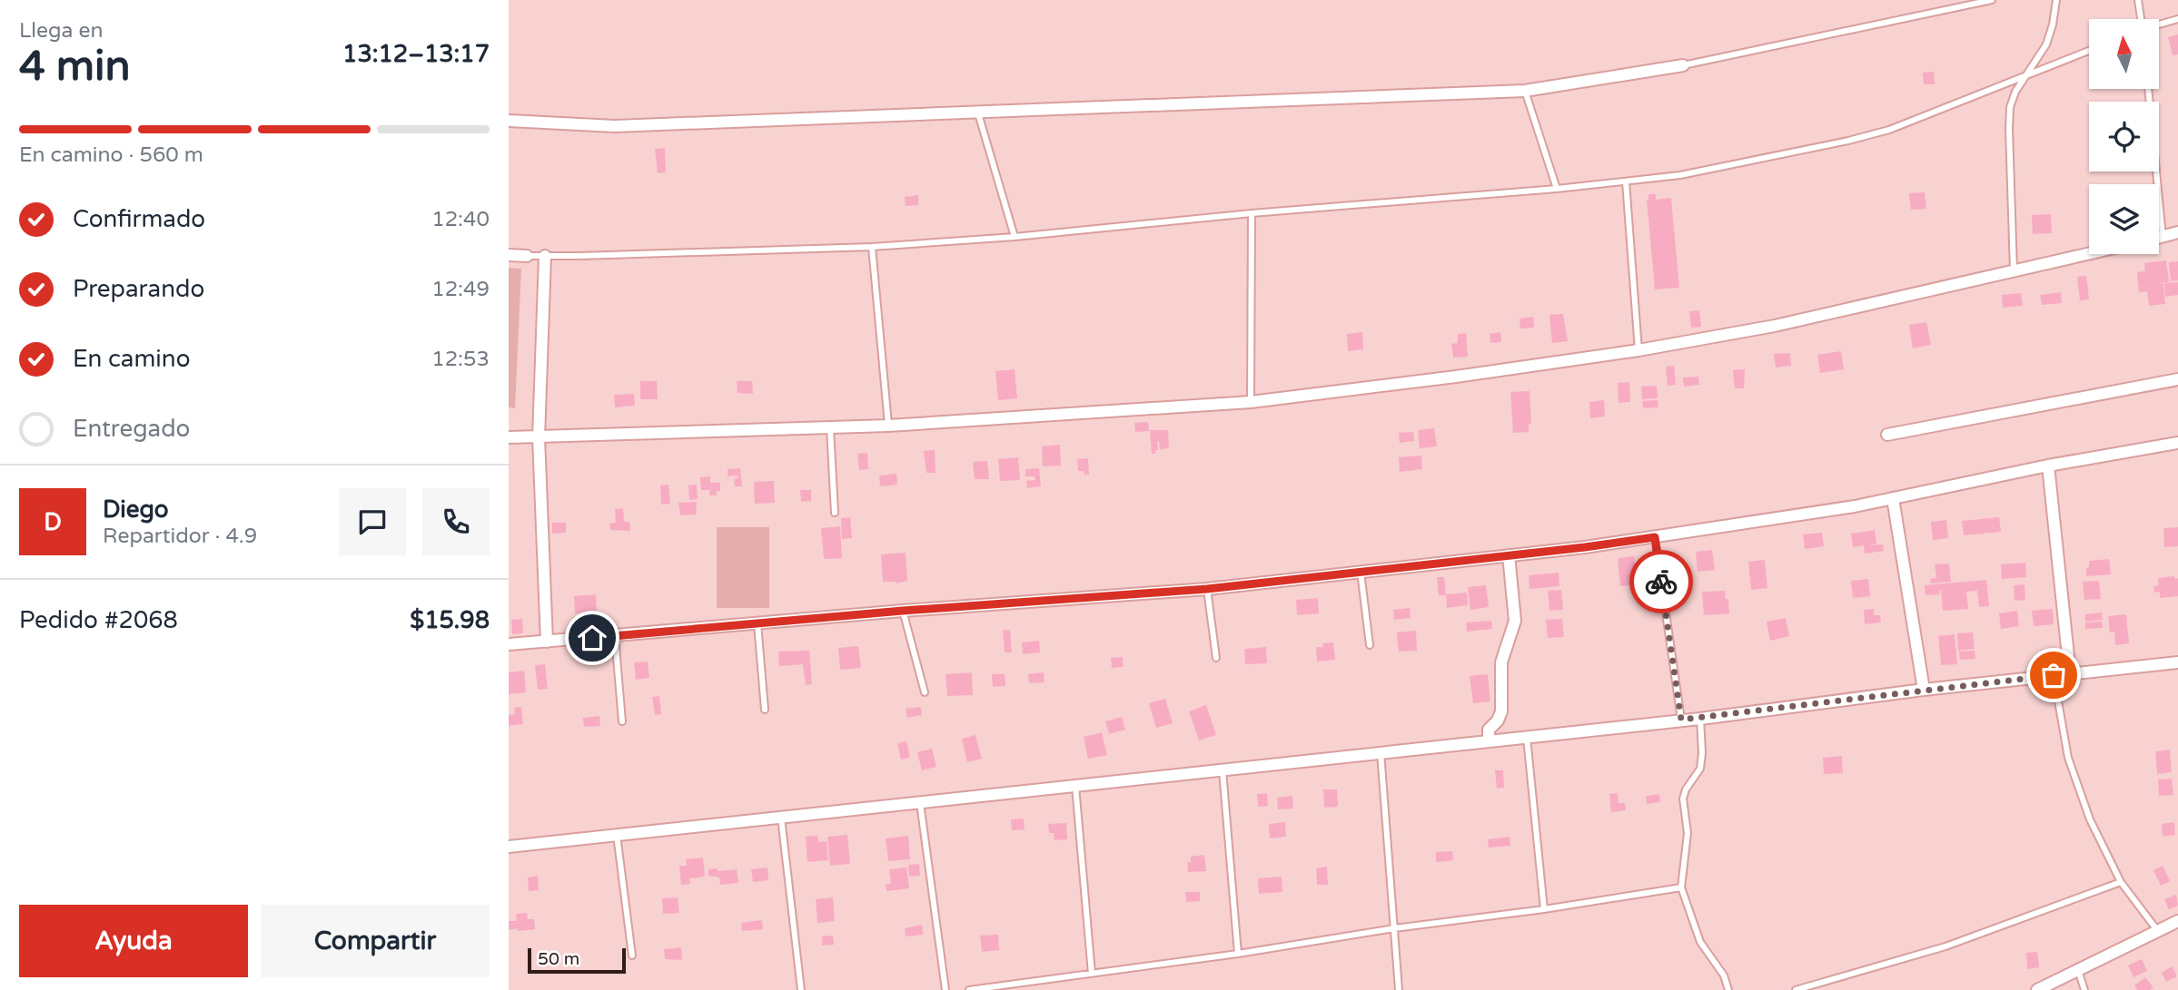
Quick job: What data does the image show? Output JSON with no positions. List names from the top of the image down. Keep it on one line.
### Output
{"scale_bar":"50 m","north":"top","page":{"heading":["4 min","Llega en","13:12–13:17"],"panel":["Diego","Repartidor · 4.9","Pedido #2068","$15.98"],"bar":"En camino · 560 m","list":[["Confirmado","12:40"],["Preparando","12:49"],["En camino","12:53"],"Entregado"],"round":"D","buttons":["Ayuda","Compartir"],"scale":"50 m"}}
